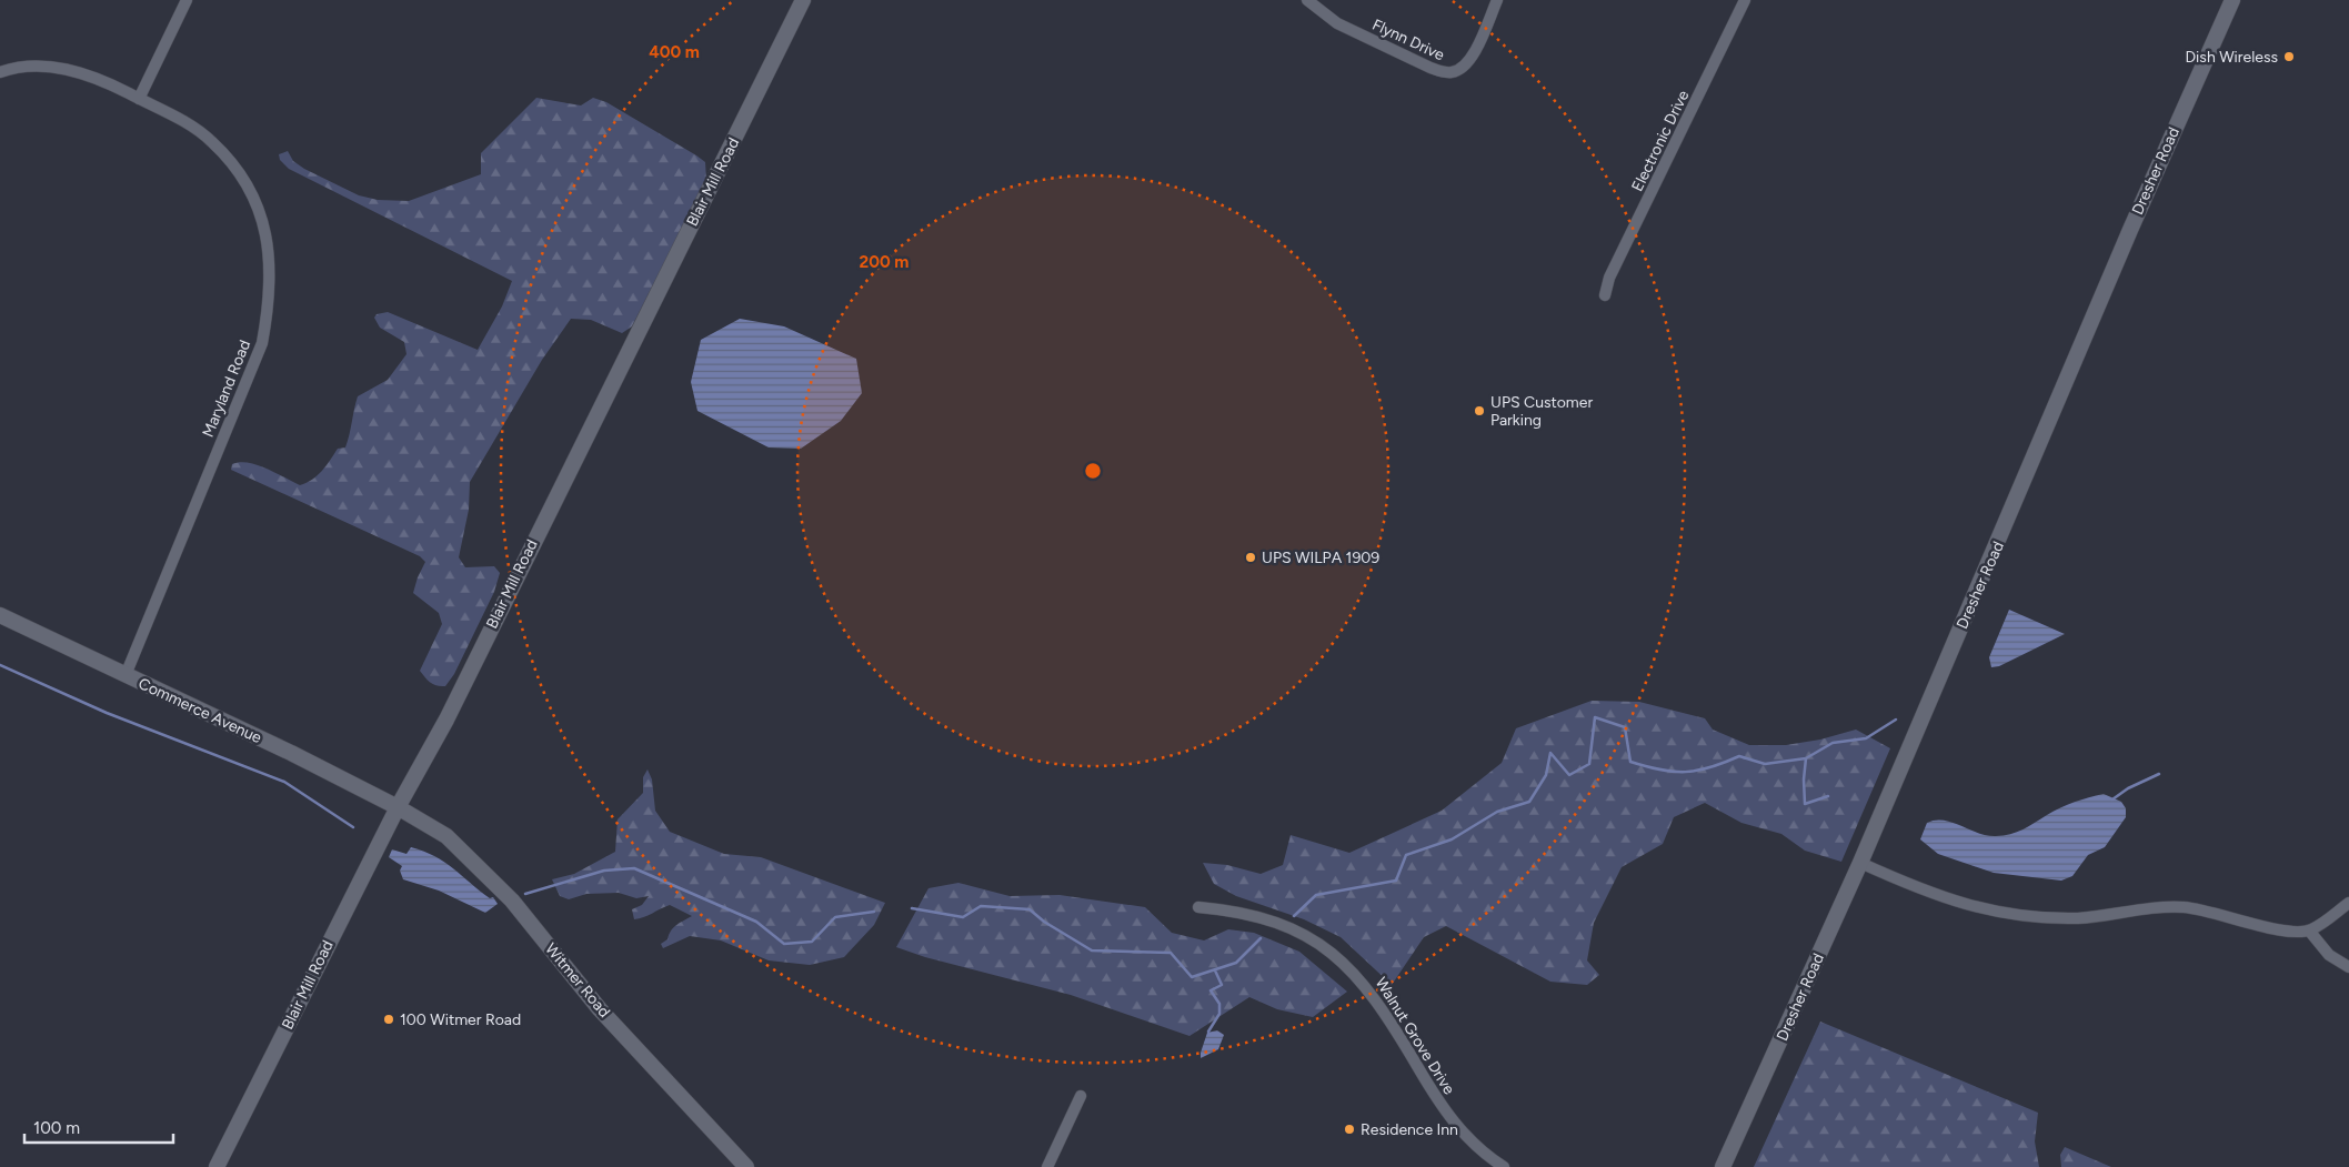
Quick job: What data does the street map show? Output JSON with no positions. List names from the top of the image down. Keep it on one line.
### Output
{"streets":{"main road":["Dresher Road","Blair Mill Road","Commerce Avenue","Witmer Road"],"street":["Flynn Drive","Electronic Drive","Maryland Road","Walnut Grove Drive"]},"crossings":[["Blair Mill Road","Commerce Avenue"],["Blair Mill Road","Witmer Road"],["Maryland Road","Commerce Avenue"],["Commerce Avenue","Witmer Road"]],"places":["Dish Wireless","UPS Customer Parking","UPS WILPA 1909","100 Witmer Road","Residence Inn"],"scale_bar":"100 m","rings":["400 m","200 m"]}
